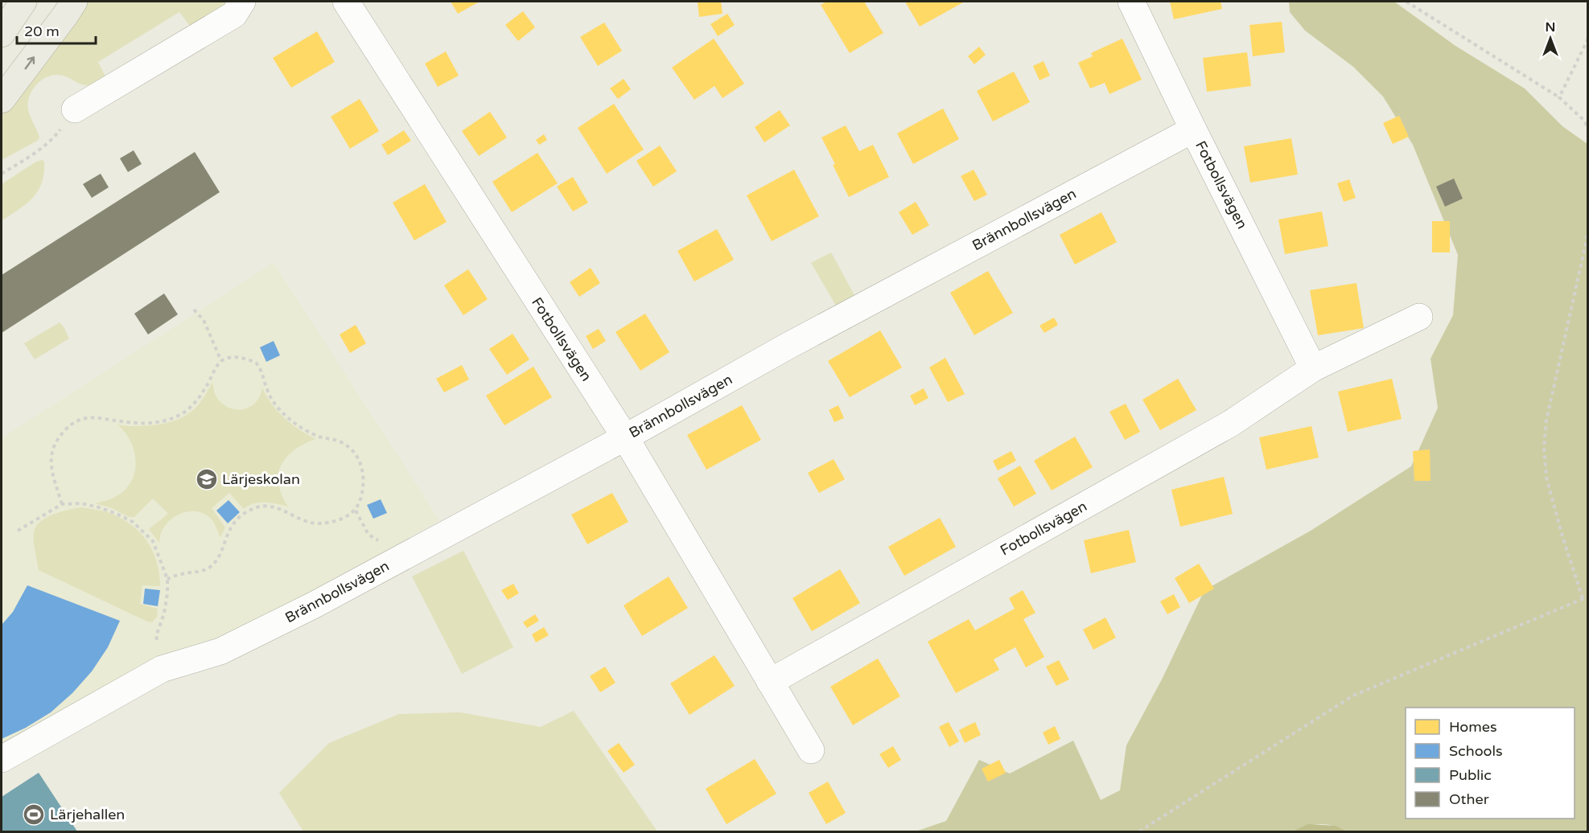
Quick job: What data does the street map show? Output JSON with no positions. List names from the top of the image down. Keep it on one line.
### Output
{"streets":{"street":["Fotbollsvägen","Brännbollsvägen"]},"crossings":[["Fotbollsvägen","Brännbollsvägen"]],"places":{"school or university":["Lärjeskolan"],"sports":["Lärjehallen"]},"legend":["Homes","Schools","Public","Other"],"scale_bar":"20 m","north":"top"}
